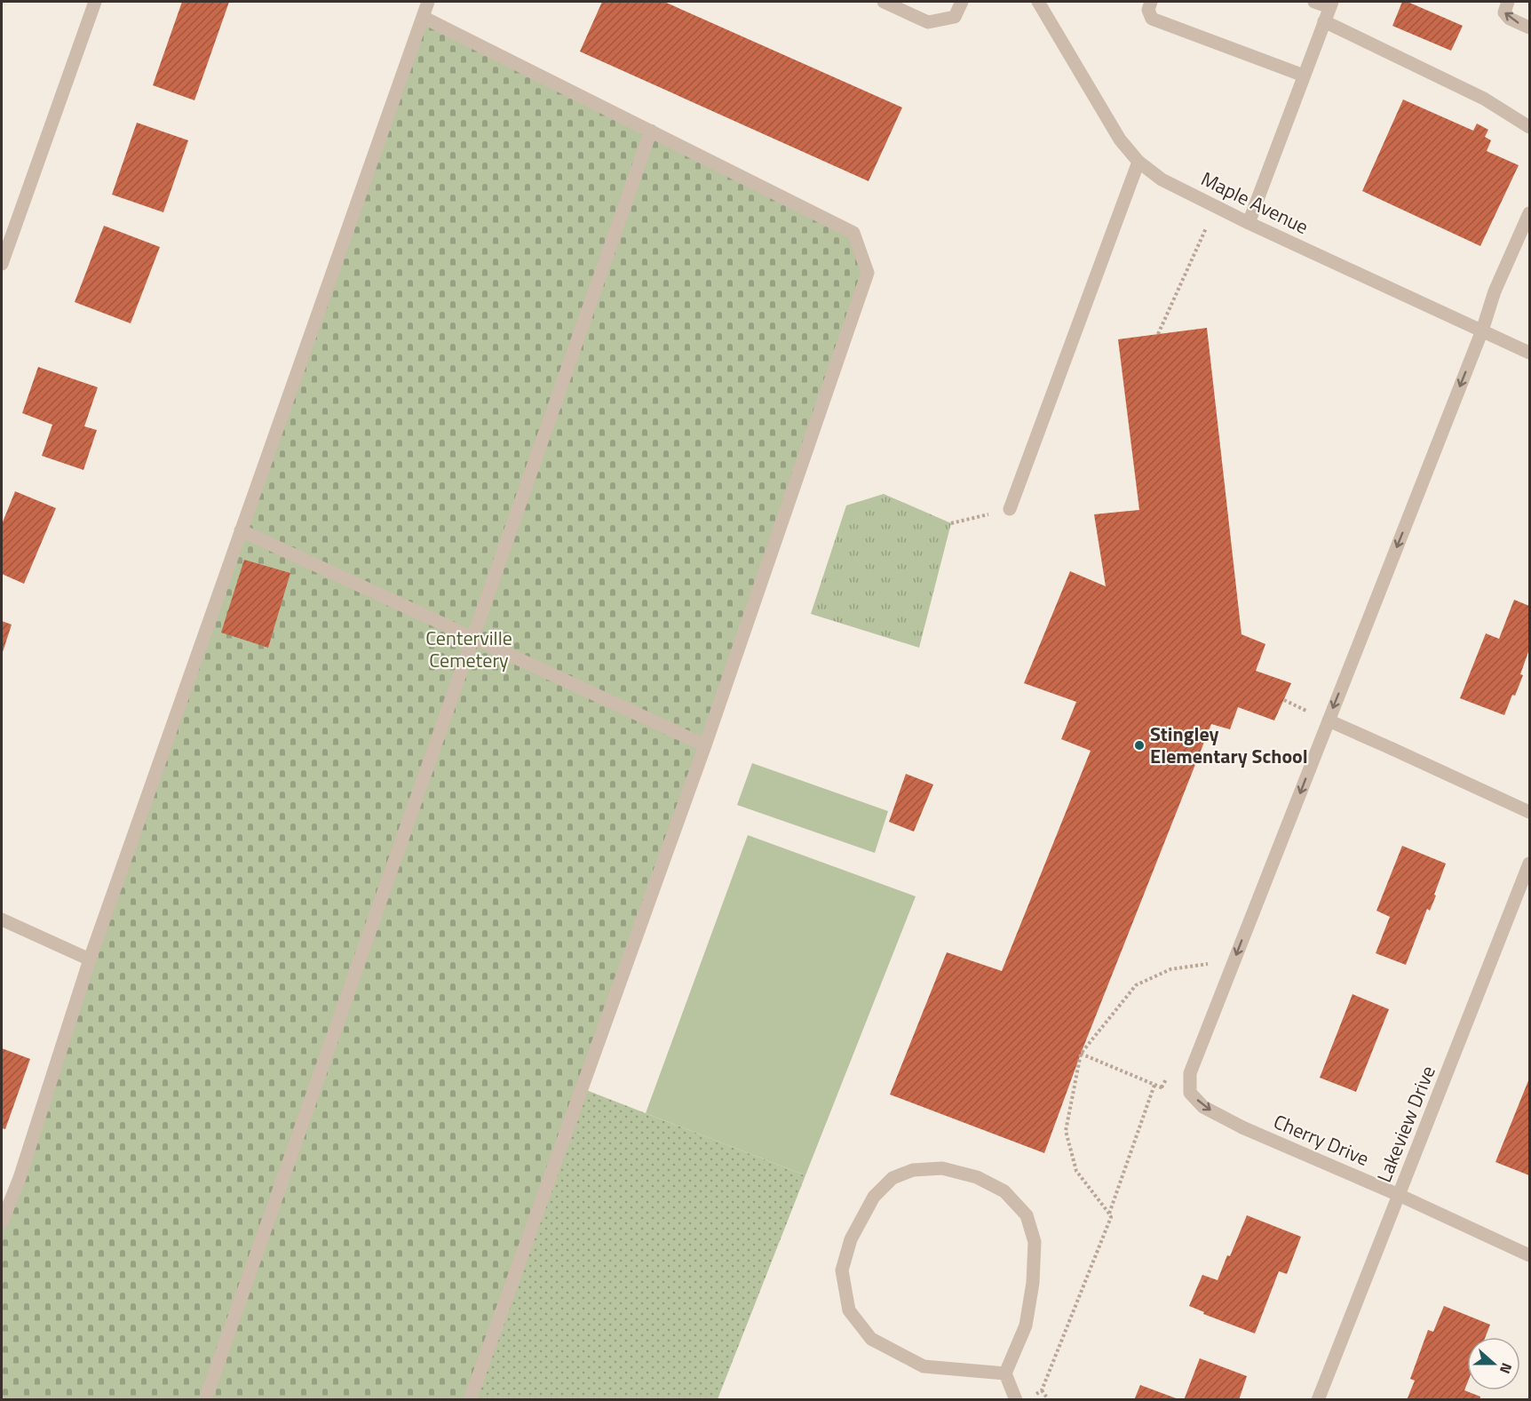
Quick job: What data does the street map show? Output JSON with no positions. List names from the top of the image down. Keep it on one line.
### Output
{"streets":{"street":["Maple Avenue","Lakeview Drive","Cherry Drive"]},"crossings":[["Lakeview Drive","Cherry Drive"]],"parks":["Centerville Cemetery"],"places":["Stingley Elementary School"],"north":"right"}
